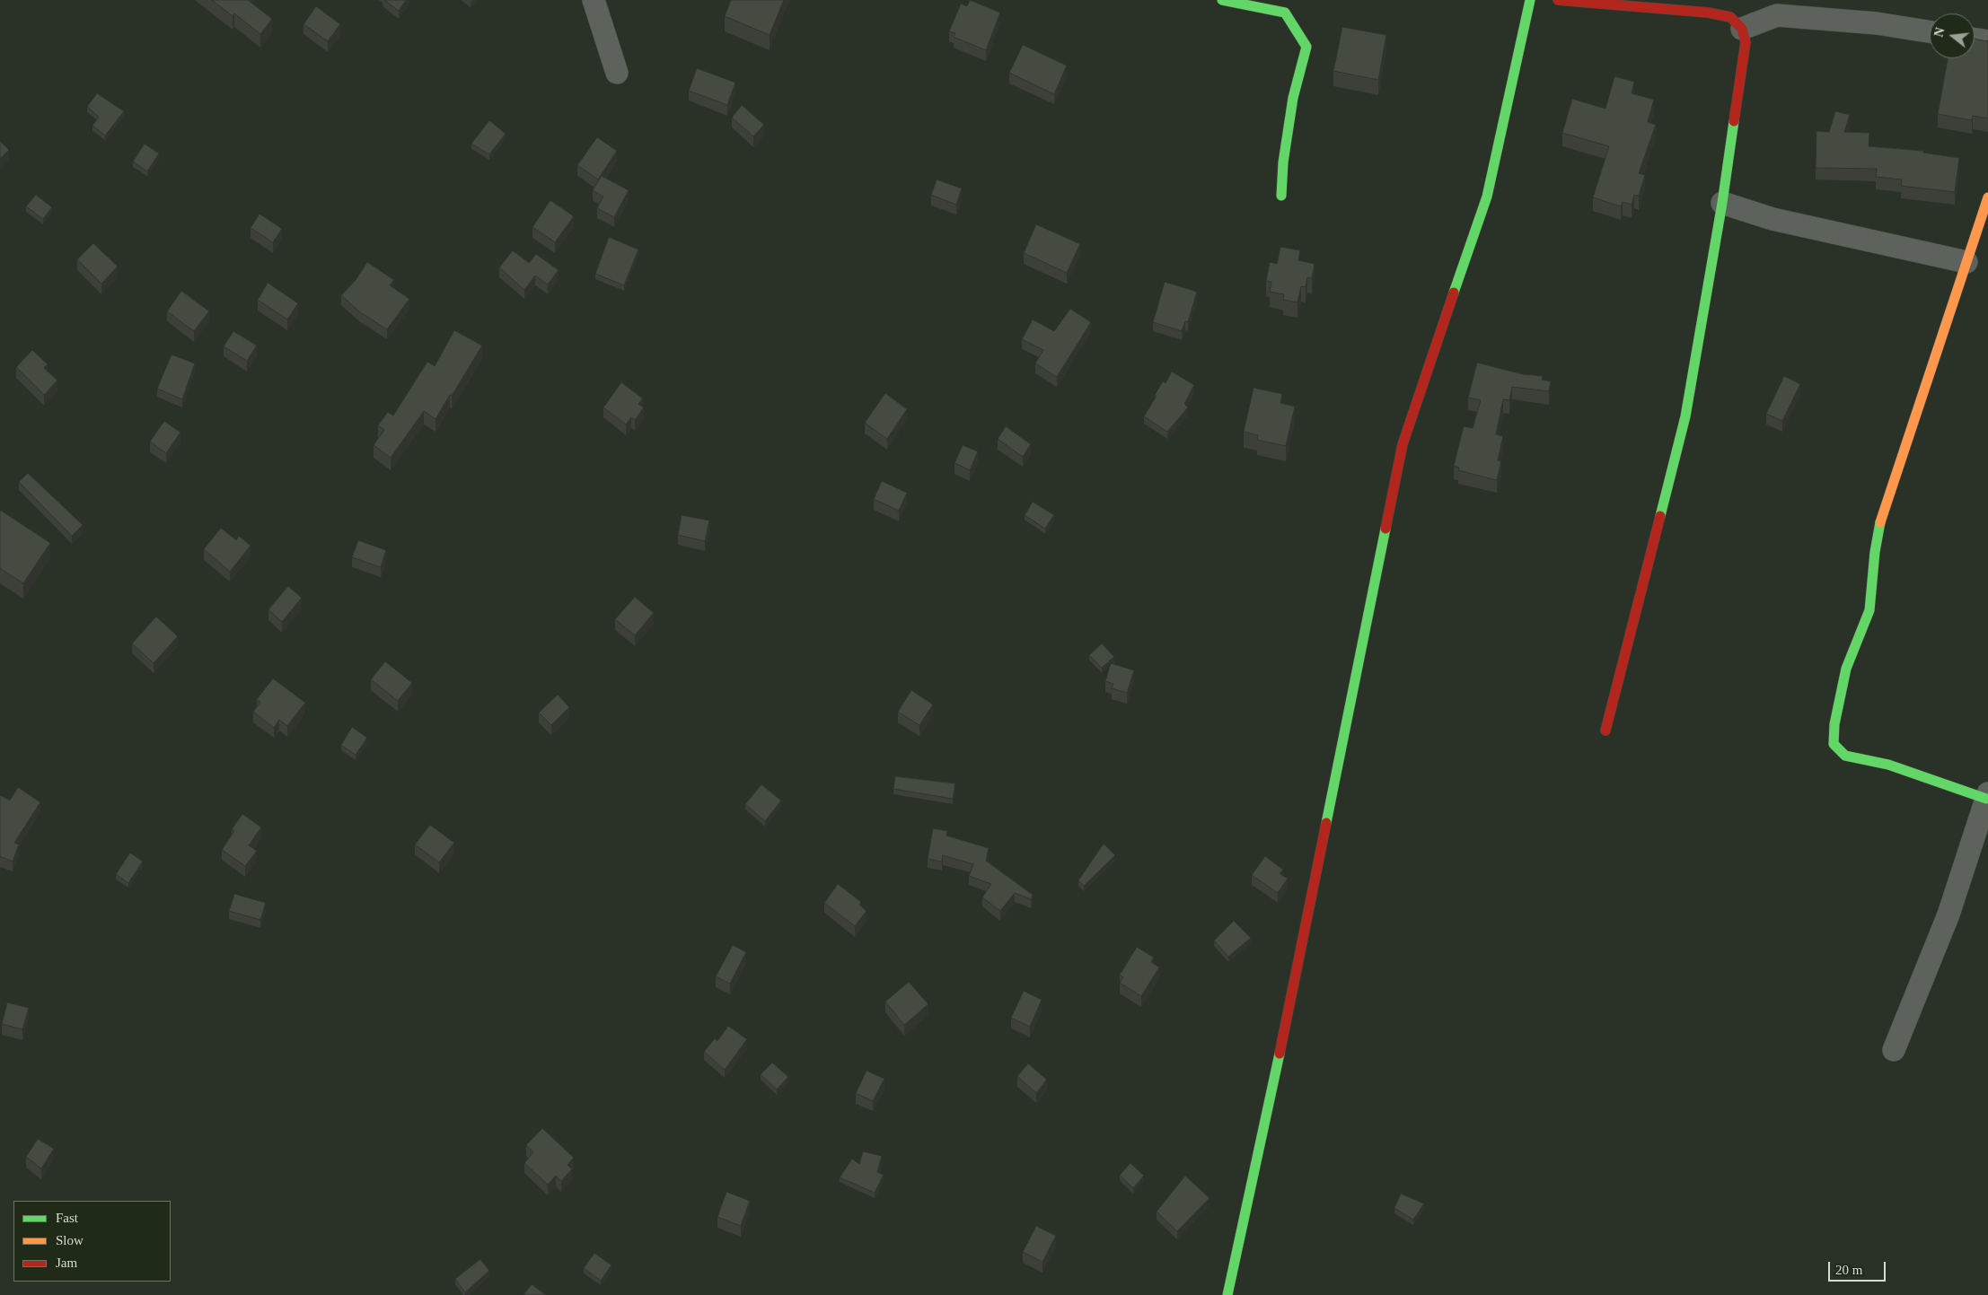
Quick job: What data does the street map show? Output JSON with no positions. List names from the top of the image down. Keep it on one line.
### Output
{"legend":["Fast","Slow","Jam"],"scale_bar":"20 m","north":"left"}
